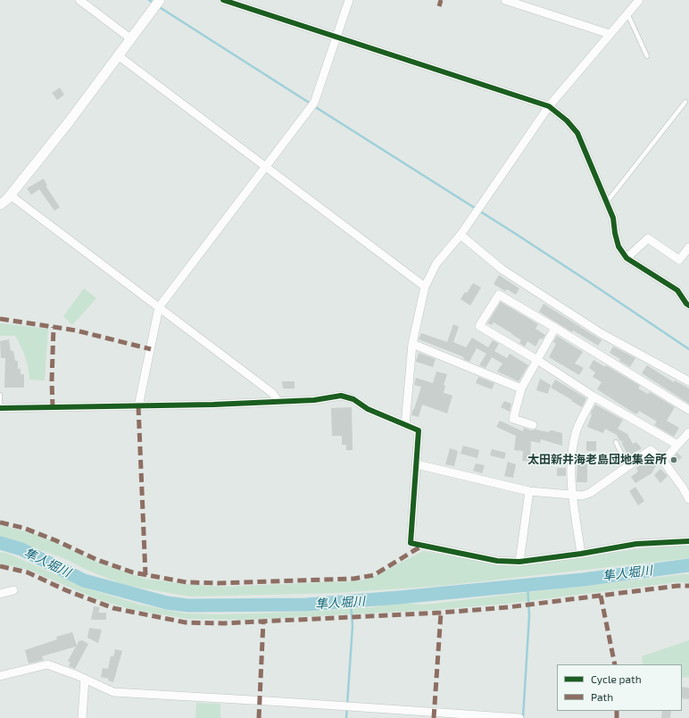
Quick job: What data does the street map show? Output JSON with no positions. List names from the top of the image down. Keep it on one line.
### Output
{"water":["隼人堀川"],"places":["太田新井海老島団地集会所"],"legend":["Cycle path","Path"]}
